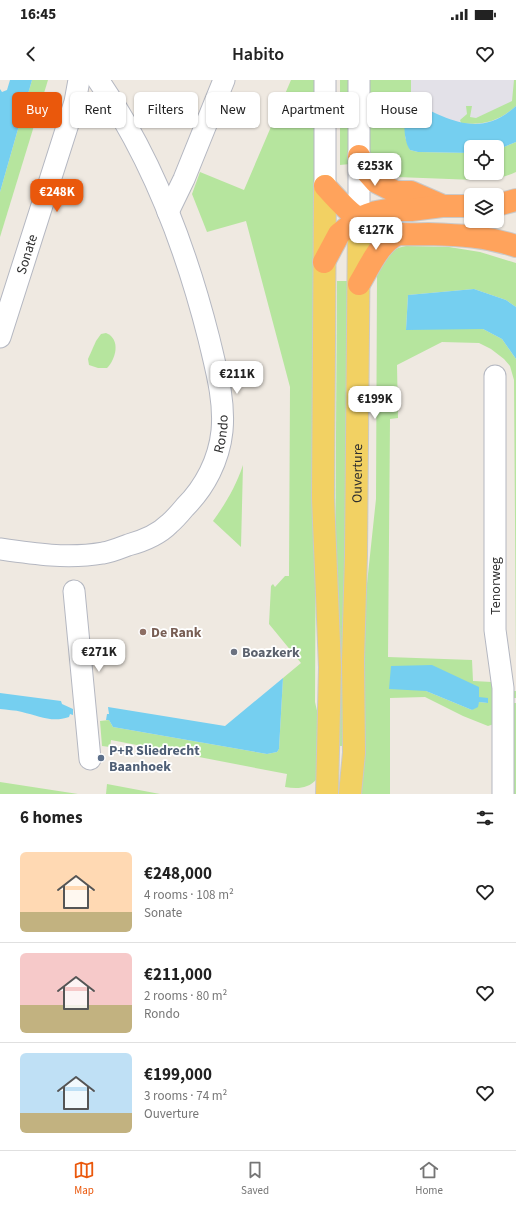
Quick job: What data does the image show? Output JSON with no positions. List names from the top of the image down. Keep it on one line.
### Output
{"streets":{"main road":["Ouverture"],"street":["Sonate","Rondo","Tenorweg"]},"places":["De Rank","Boazkerk","P+R Sliedrecht Baanhoek"],"page":{"status":"16:45","header":"Habito","chip":["Buy","Rent","Filters","New","Apartment","House"],"price":["€253K","€248K","€127K","€211K","€199K","€271K"],"heading":"6 homes","list":[{"name":"€248,000","note":"4 rooms · 108 m² · Sonate"},{"name":"€211,000","note":"2 rooms · 80 m² · Rondo"},{"name":"€199,000","note":"3 rooms · 74 m² · Ouverture"}],"tabs":["Map","Saved","Home"]}}
